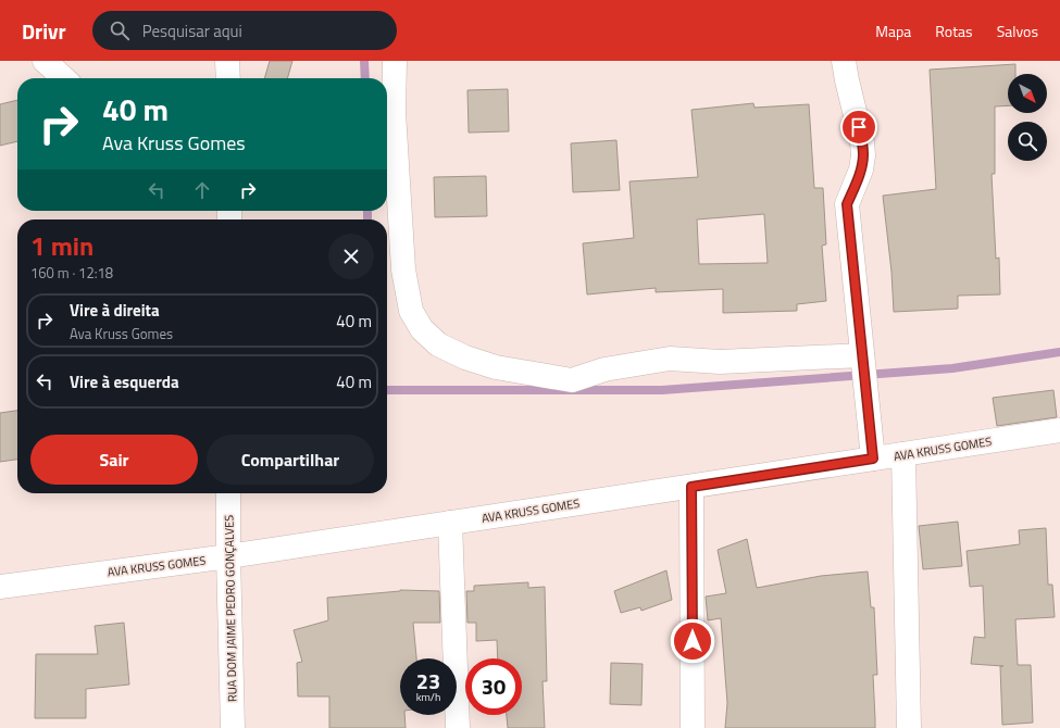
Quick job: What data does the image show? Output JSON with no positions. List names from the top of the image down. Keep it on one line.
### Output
{"streets":{"street":["AVA KRUSS GOMES","RUA DOM JAIME PEDRO GONÇALVES"]},"crossings":[["AVA KRUSS GOMES","RUA DOM JAIME PEDRO GONÇALVES"]],"north":"bottom right","page":{"header":"Drivr","search":"Pesquisar aqui","nav":["Mapa","Rotas","Salvos"],"turn":["40 m","Ava Kruss Gomes"],"heading":["1 min","160 m · 12:18"],"list":[{"name":"Vire à direita","note":"Ava Kruss Gomes","value":"40 m"},{"name":"Vire à esquerda","value":"40 m"}],"buttons":["Sair","Compartilhar"],"speed":"23 km/h","limit":"30"}}
